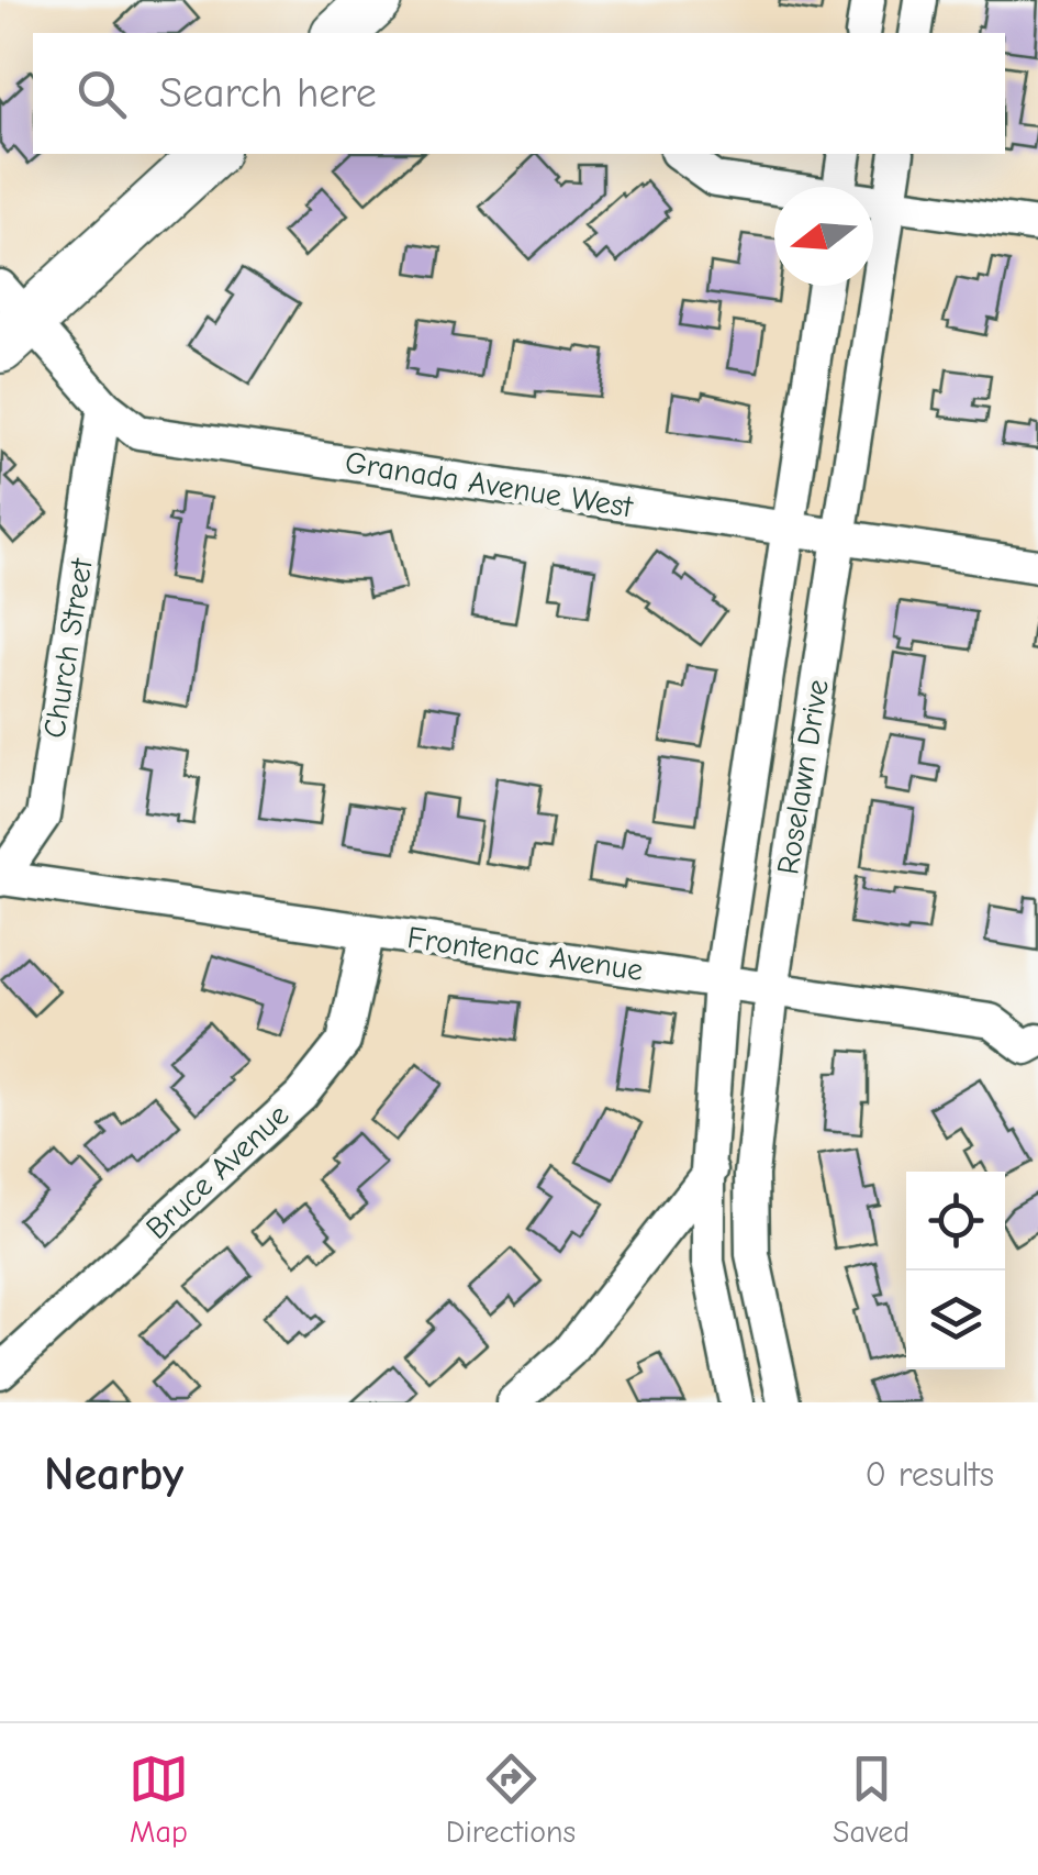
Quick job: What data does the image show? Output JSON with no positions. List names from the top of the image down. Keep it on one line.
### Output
{"streets":{"street":["Granada Avenue West","Church Street","Roselawn Drive","Frontenac Avenue","Bruce Avenue"]},"crossings":[["Granada Avenue West","Church Street"],["Granada Avenue West","Roselawn Drive"],["Church Street","Frontenac Avenue"],["Roselawn Drive","Frontenac Avenue"],["Frontenac Avenue","Bruce Avenue"]],"north":"left","page":{"search":"Search here","heading":["Nearby","0 results"],"nav":["Map","Directions","Saved"]}}
